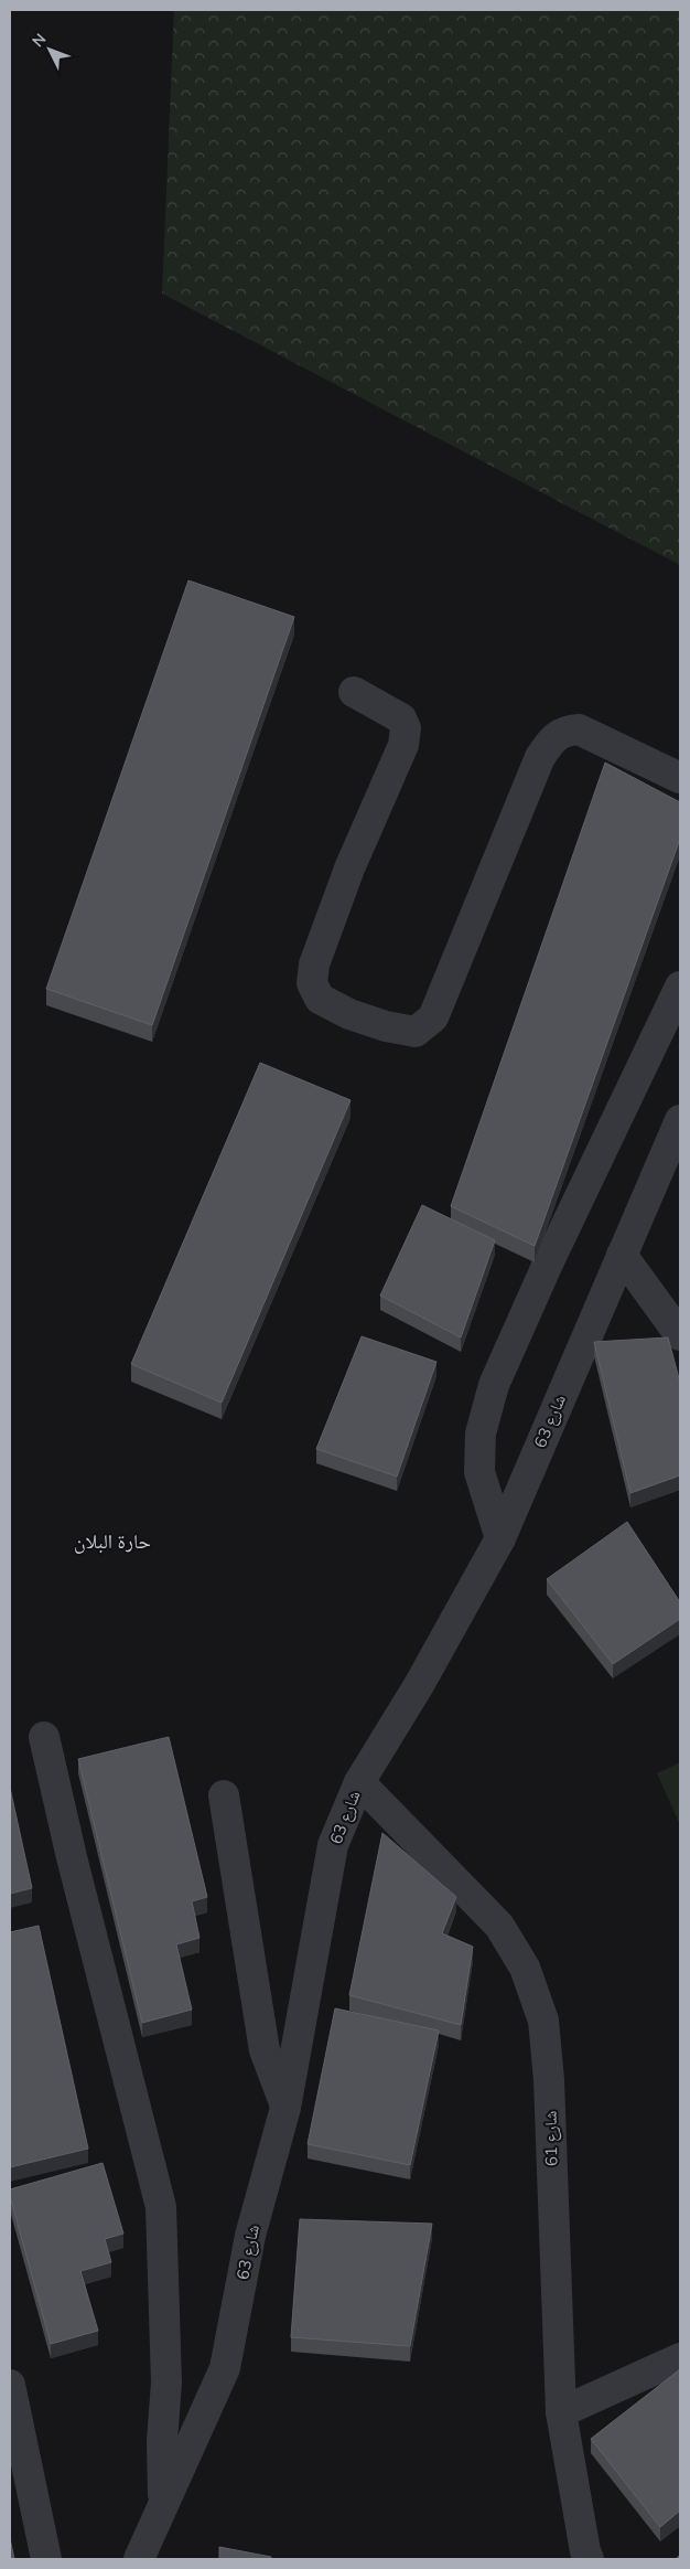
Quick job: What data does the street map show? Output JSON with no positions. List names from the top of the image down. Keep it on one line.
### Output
{"streets":{"street":["شارع 63","شارع 61"]},"crossings":[["شارع 63","شارع 61"]],"districts":["حارة البلان"],"north":"top left"}
